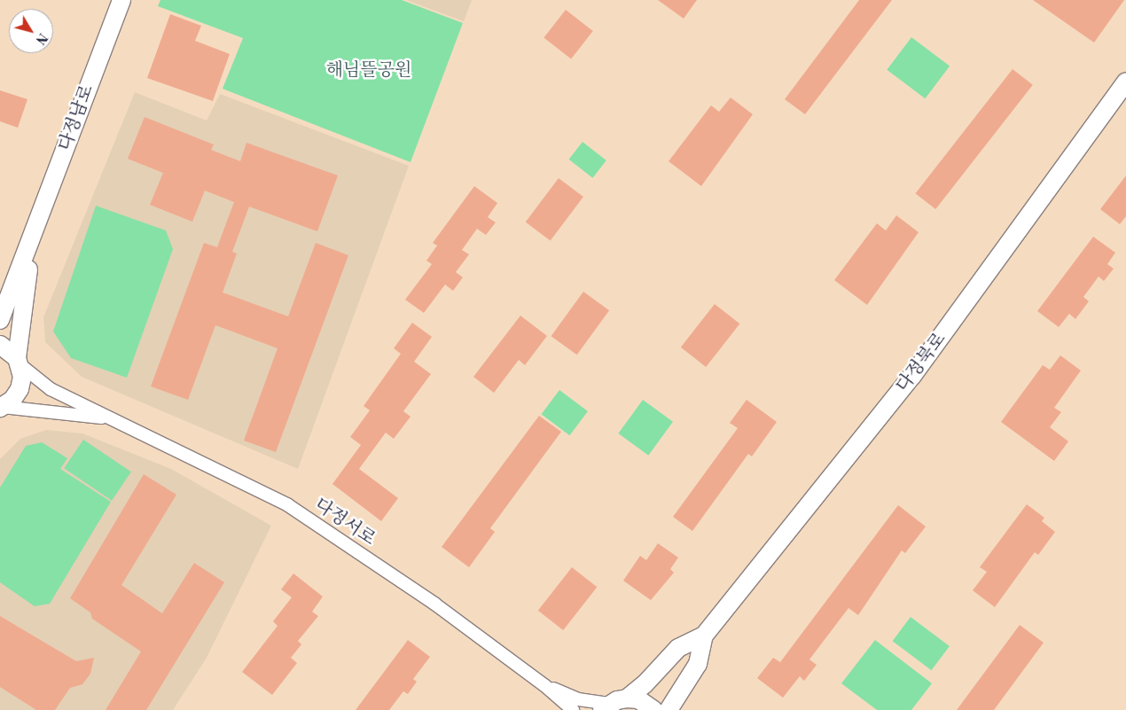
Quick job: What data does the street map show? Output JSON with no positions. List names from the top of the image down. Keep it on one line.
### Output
{"streets":{"street":["다정남로","다정북로","다정서로"]},"parks":["해님뜰공원"],"north":"bottom right"}
